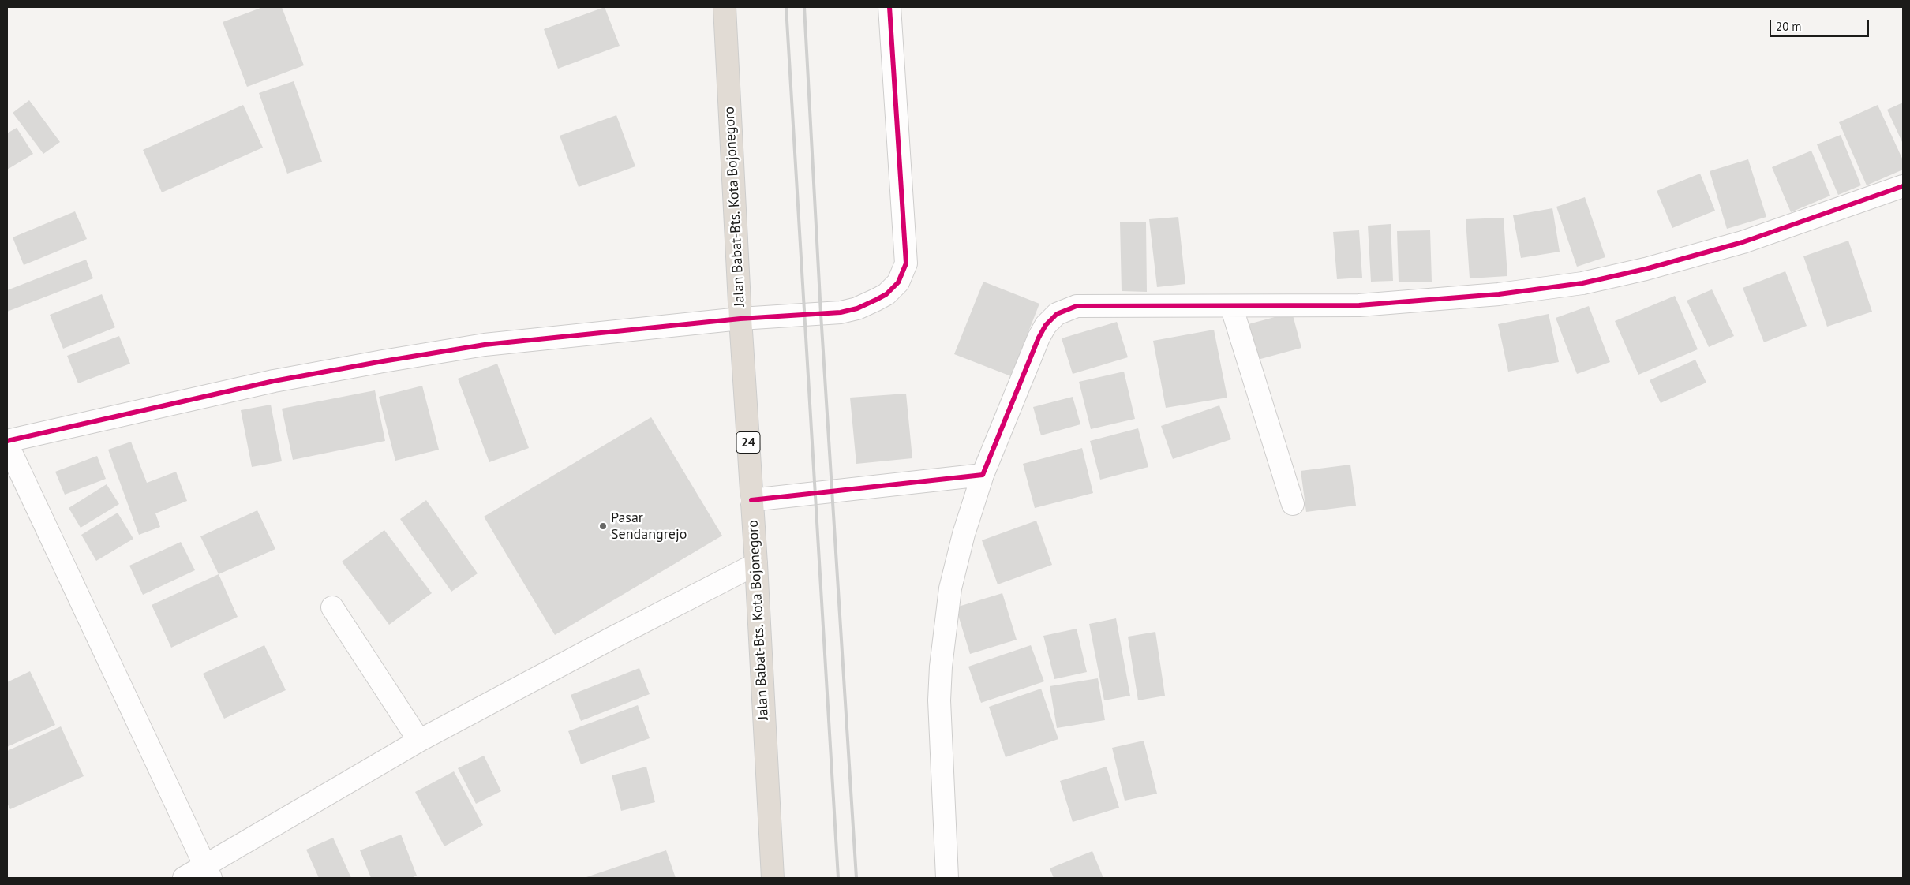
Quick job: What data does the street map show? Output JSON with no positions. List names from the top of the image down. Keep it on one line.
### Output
{"streets":{"highway":["Jalan Babat-Bts. Kota Bojonegoro","24"]},"places":["Pasar Sendangrejo"],"scale_bar":"20 m"}
